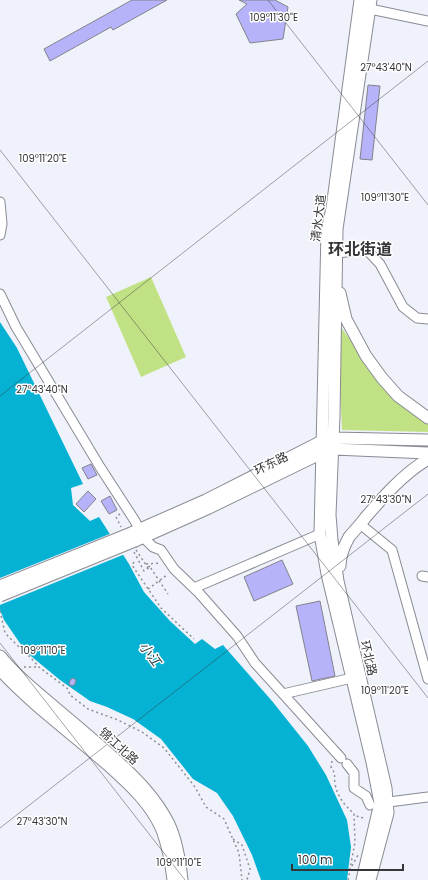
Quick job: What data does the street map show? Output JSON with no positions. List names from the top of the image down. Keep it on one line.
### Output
{"streets":{"main road":["清水大道","环北路","锦江北路"]},"crossings":[["清水大道","环北路"]],"districts":["环北街道"],"water":["小江"],"scale_bar":"100 m","coordinates":["109°11'30\"E","27°43'40\"N","109°11'20\"E","27°43'30\"N","109°11'10\"E"]}
